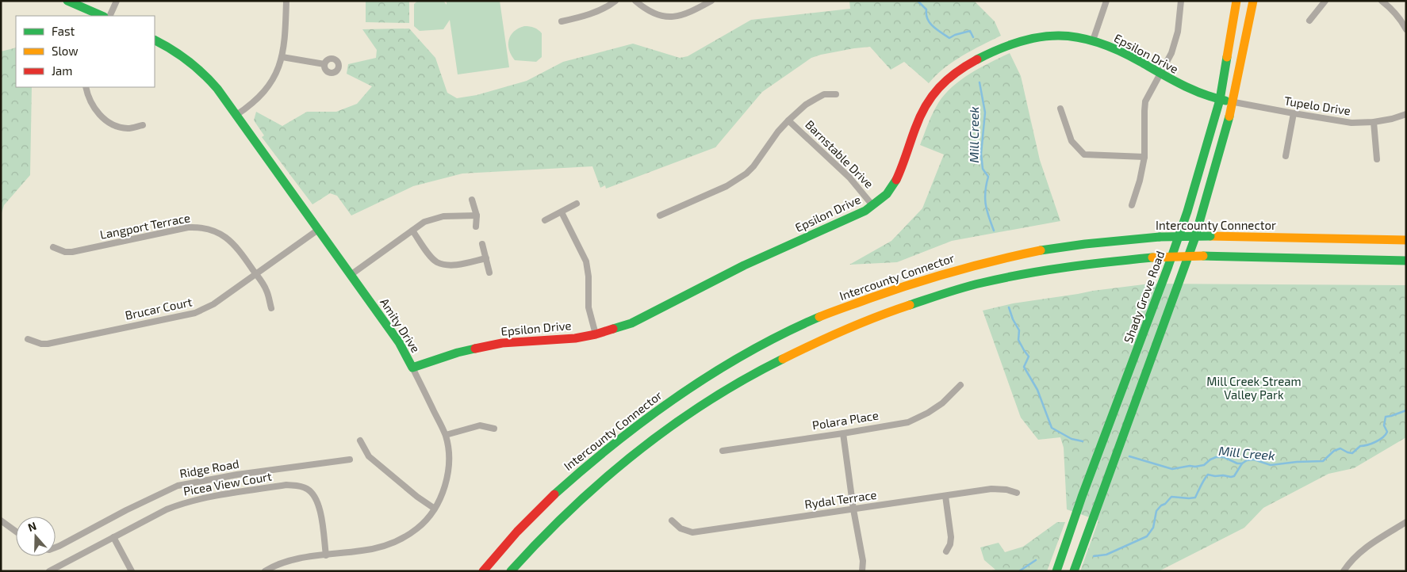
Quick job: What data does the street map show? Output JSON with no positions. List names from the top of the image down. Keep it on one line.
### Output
{"streets":{"main road":["Epsilon Drive","Intercounty Connector","Shady Grove Road","Amity Drive"],"street":["Tupelo Drive","Barnstable Drive","Langport Terrace","Brucar Court","Polara Place","Ridge Road","Picea View Court","Rydal Terrace"]},"crossings":[["Epsilon Drive","Tupelo Drive"],["Epsilon Drive","Barnstable Drive"],["Epsilon Drive","Shady Grove Road"],["Epsilon Drive","Amity Drive"],["Tupelo Drive","Shady Grove Road"],["Langport Terrace","Brucar Court"],["Brucar Court","Amity Drive"],["Amity Drive","Picea View Court"]],"water":["Mill Creek"],"parks":["Mill Creek Stream Valley Park"],"legend":["Fast","Slow","Jam"],"north":"top"}
